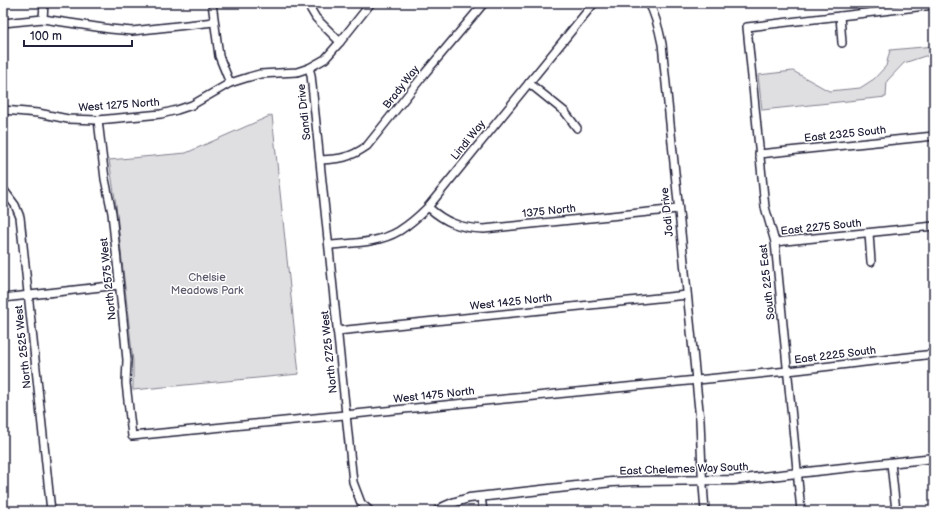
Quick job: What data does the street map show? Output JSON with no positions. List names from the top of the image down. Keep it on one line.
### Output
{"streets":{"street":["Brady Way","West 1275 North","Sandi Drive","East 2325 South","Lindi Way","1375 North","Jodi Drive","East 2275 South","North 2575 West","South 225 East","West 1425 North","North 2525 West","North 2725 West","East 2225 South","West 1475 North","East Chelemes Way South"]},"crossings":[["Brady Way","Sandi Drive"],["West 1275 North","Sandi Drive"],["West 1275 North","North 2575 West"],["Sandi Drive","Lindi Way"],["Sandi Drive","North 2725 West"],["East 2325 South","South 225 East"],["Lindi Way","1375 North"],["Lindi Way","North 2725 West"],["1375 North","Jodi Drive"],["Jodi Drive","West 1425 North"],["Jodi Drive","West 1475 North"],["Jodi Drive","East Chelemes Way South"],["East 2275 South","South 225 East"],["North 2575 West","West 1475 North"],["South 225 East","East 2225 South"],["South 225 East","East Chelemes Way South"],["West 1425 North","North 2725 West"],["North 2725 West","West 1475 North"],["East 2225 South","West 1475 North"]],"parks":["Chelsie Meadows Park"],"scale_bar":"100 m"}
